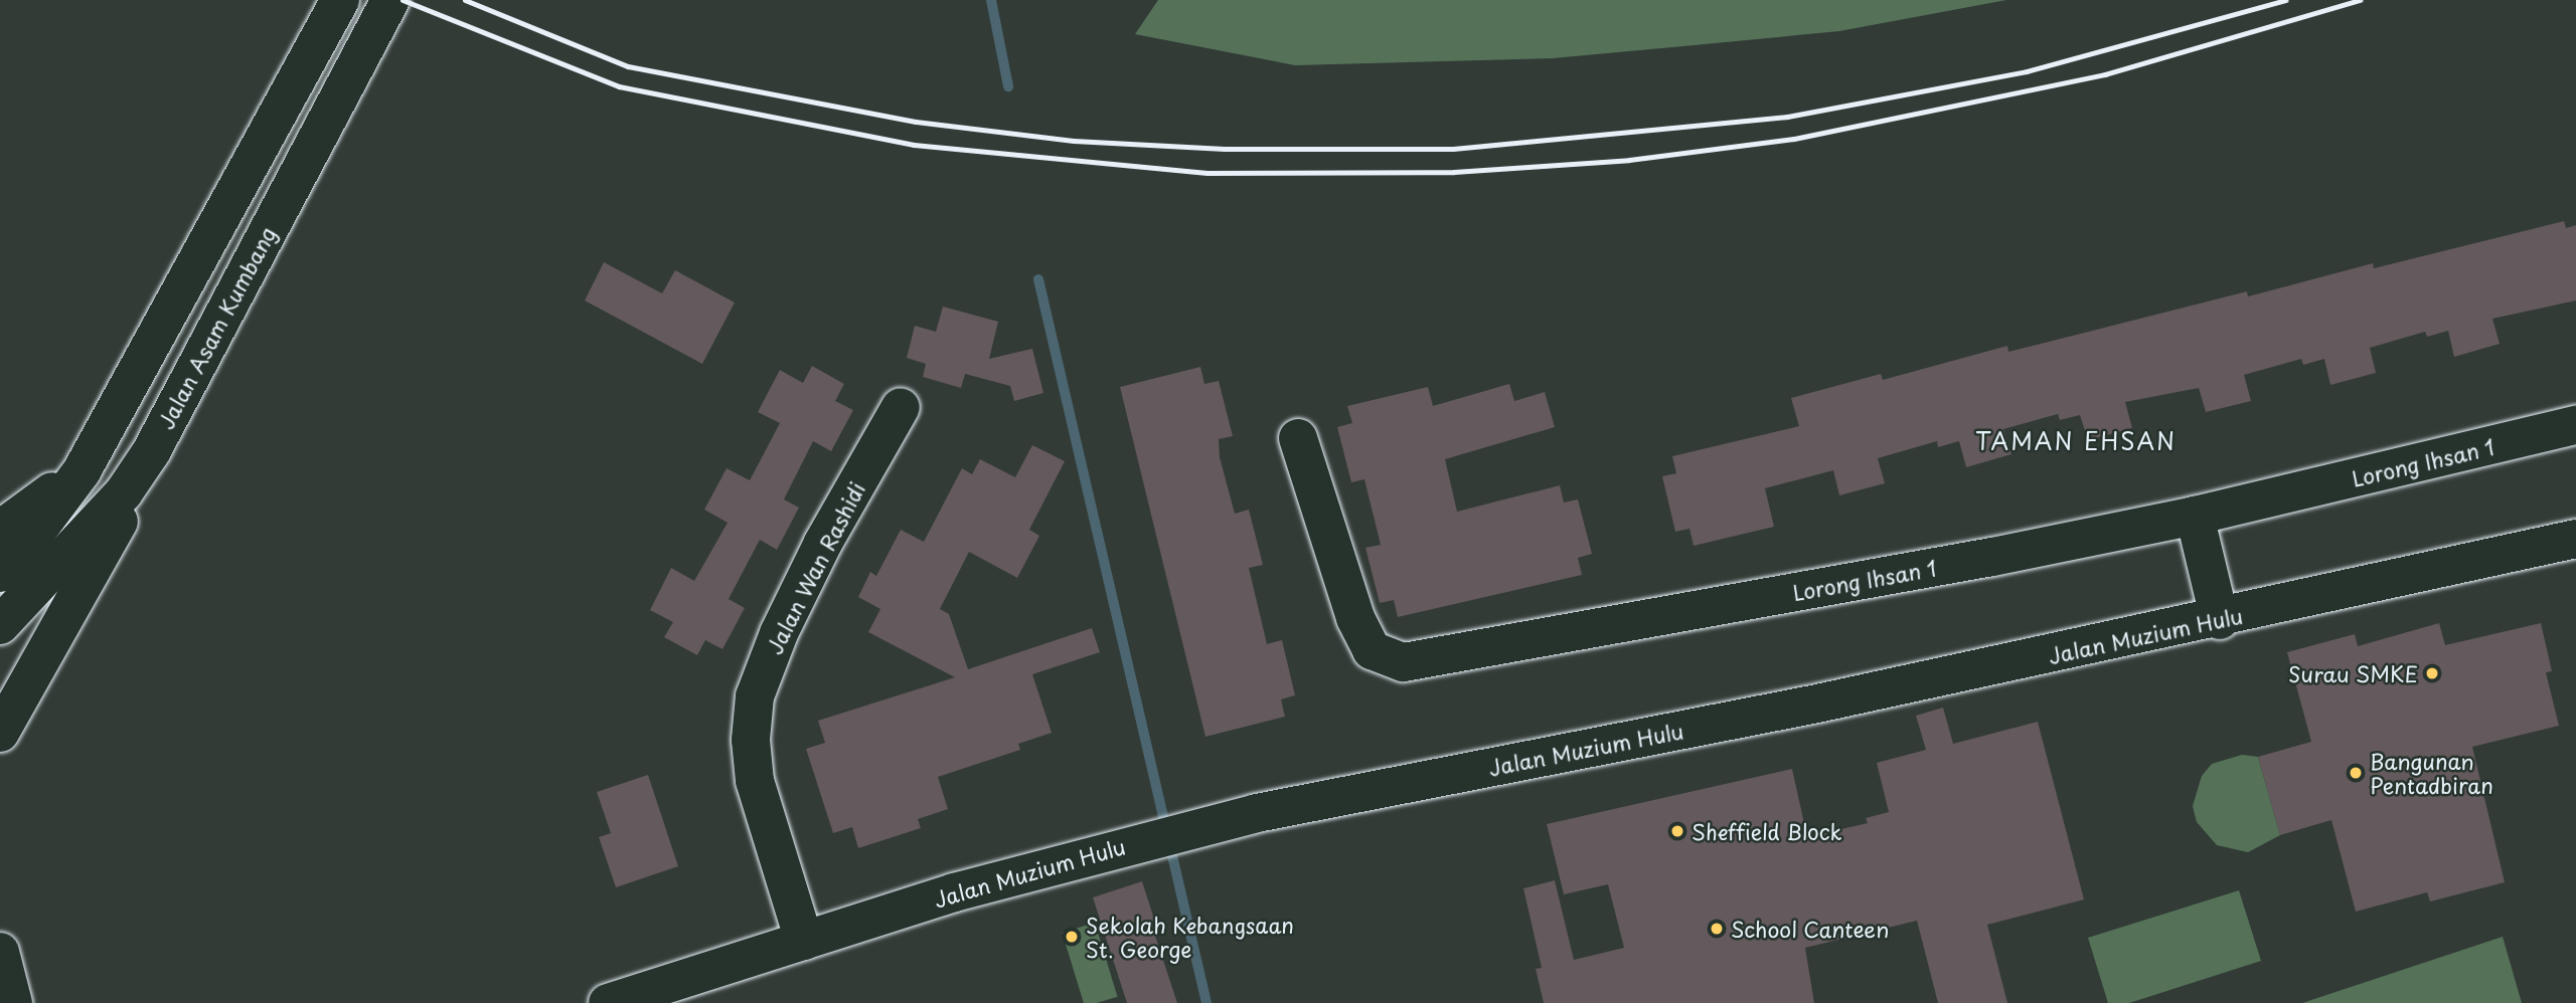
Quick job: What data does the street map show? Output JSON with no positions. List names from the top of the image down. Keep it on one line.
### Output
{"streets":{"street":["Jalan Asam Kumbang","Lorong Ihsan 1","Jalan Wan Rashidi","Jalan Muzium Hulu"]},"crossings":[["Jalan Wan Rashidi","Jalan Muzium Hulu"]],"districts":["TAMAN EHSAN"],"places":["Surau SMKE","Bangunan Pentadbiran","Sheffield Block","School Canteen","Sekolah Kebangsaan St. George"]}
